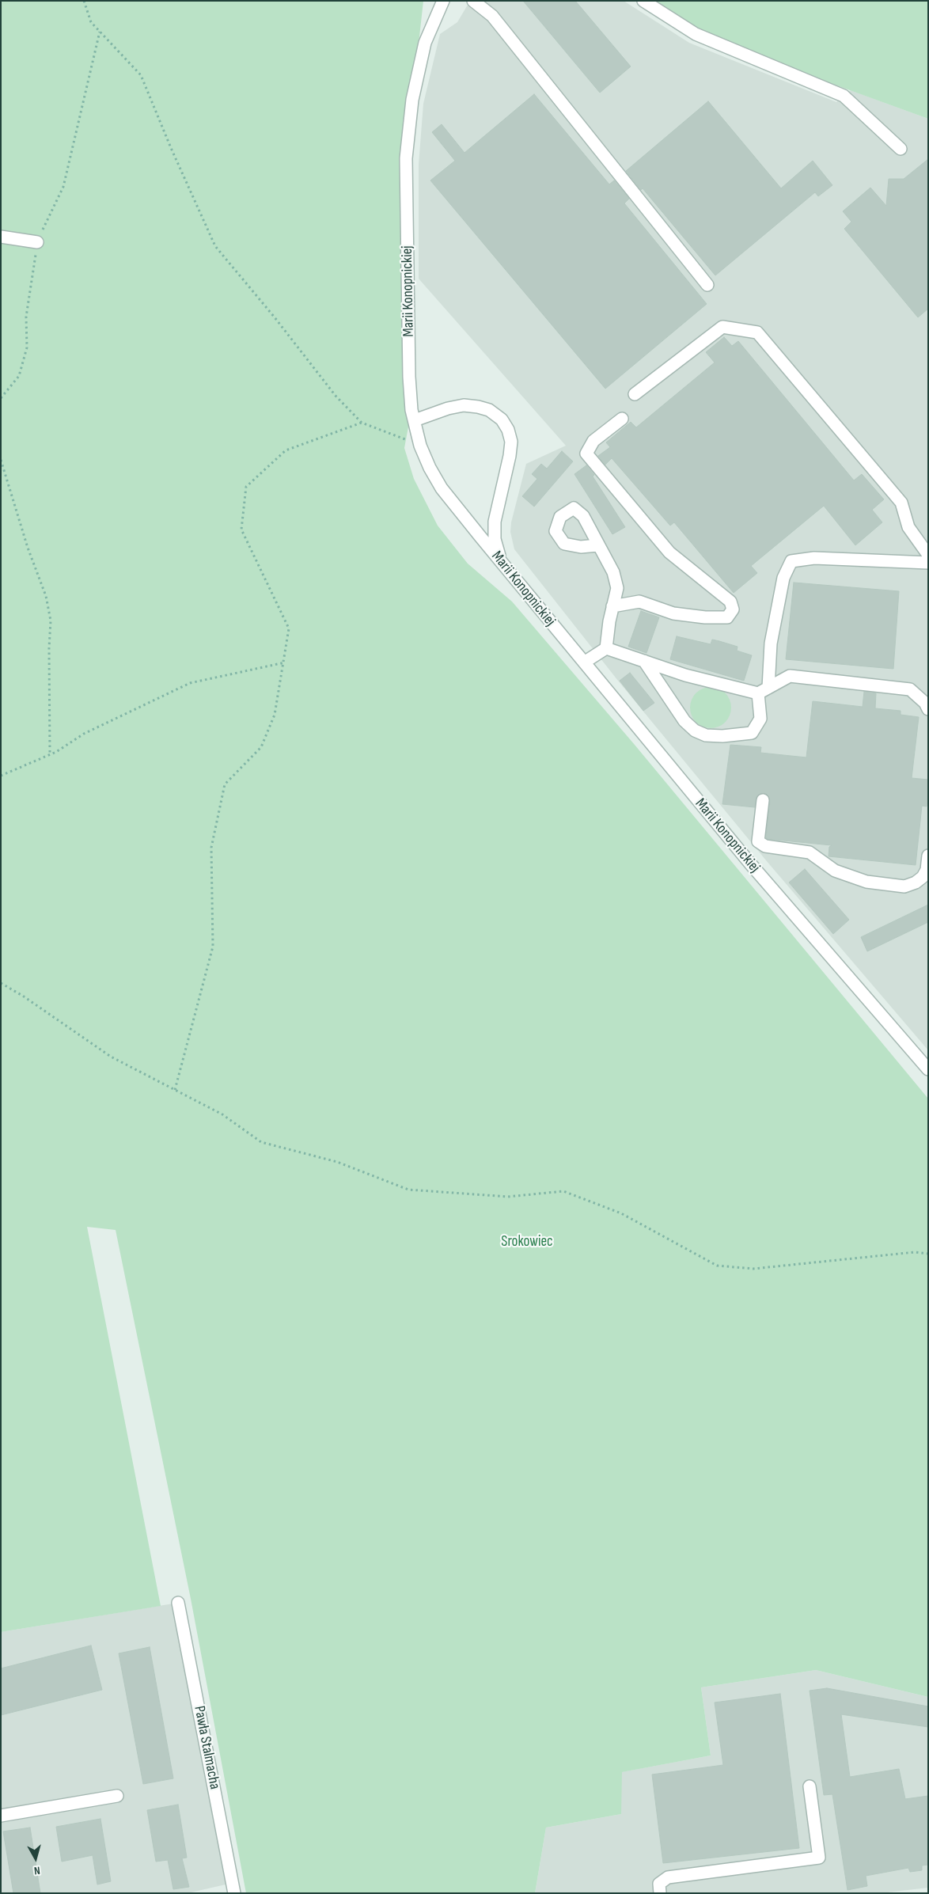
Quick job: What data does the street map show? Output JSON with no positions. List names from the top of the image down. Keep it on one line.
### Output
{"streets":{"street":["Marii Konopnickiej","Pawła Stalmacha"]},"parks":["Srokowiec"],"north":"bottom"}
